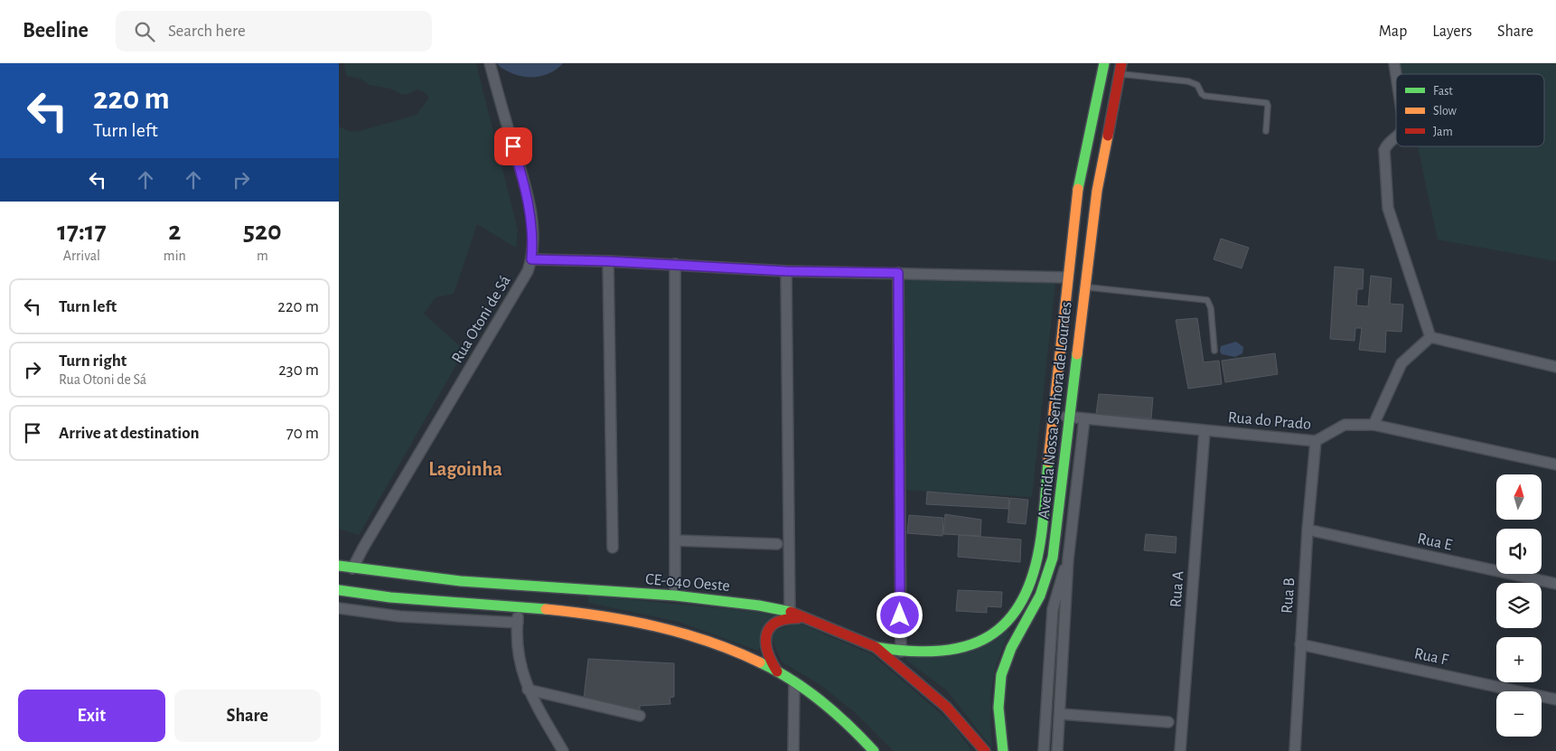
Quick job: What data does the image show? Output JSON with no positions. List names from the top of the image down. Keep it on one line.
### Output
{"streets":{"main road":["Avenida Nossa Senhora de Lourdes","CE-040 Oeste"],"street":["Rua Otoni de Sá","Rua do Prado","Rua E","Rua A","Rua B","Rua F"]},"crossings":[["Rua Otoni de Sá","CE-040 Oeste"],["Avenida Nossa Senhora de Lourdes","Rua do Prado"],["Avenida Nossa Senhora de Lourdes","CE-040 Oeste"],["Rua do Prado","Rua A"],["Rua do Prado","Rua B"],["Rua E","Rua B"],["Rua B","Rua F"]],"districts":["Lagoinha"],"legend":["Fast","Slow","Jam"],"north":"top","page":{"header":"Beeline","search":"Search here","nav":["Map","Layers","Share"],"turn":["220 m","Turn left"],"eta":["17:17","Arrival","2","min","520","m"],"list":[{"name":"Turn left","value":"220 m"},{"name":"Turn right","note":"Rua Otoni de Sá","value":"230 m"},{"name":"Arrive at destination","value":"70 m"}],"map_buttons":["+","−"],"buttons":["Exit","Share"]}}
